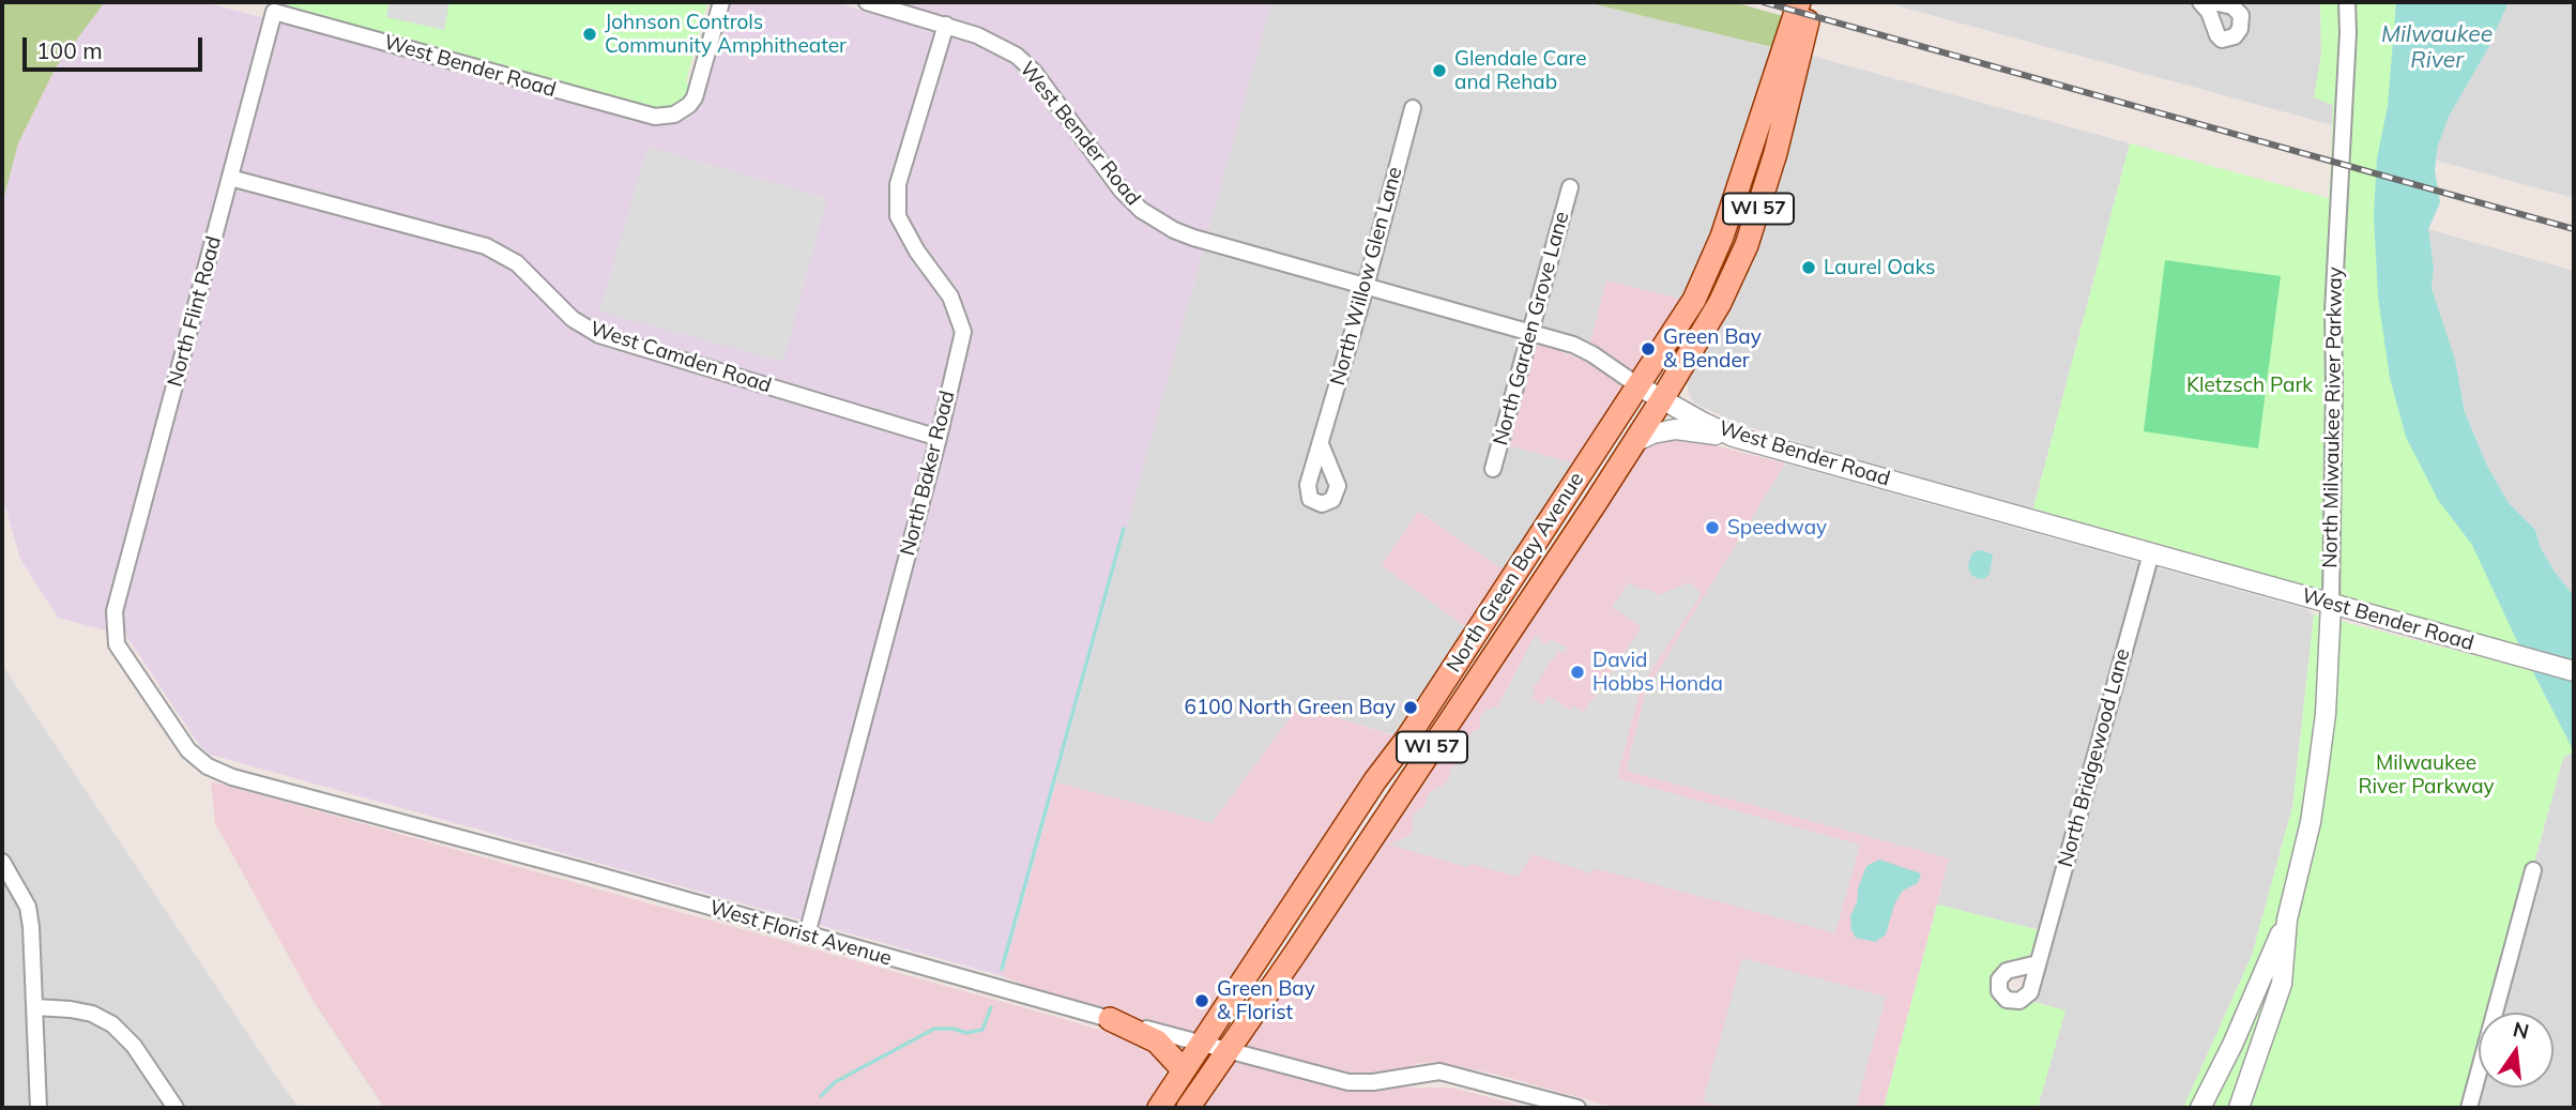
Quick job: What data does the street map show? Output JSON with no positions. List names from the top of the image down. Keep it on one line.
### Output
{"streets":{"main road":["WI 57","North Green Bay Avenue"],"street":["West Bender Road","North Willow Glen Lane","North Flint Road","North Garden Grove Lane","West Camden Road","North Milwaukee River Parkway","North Baker Road","North Bridgewood Lane","West Florist Avenue"]},"crossings":[["West Bender Road","North Willow Glen Lane"],["West Bender Road","North Flint Road"],["West Bender Road","North Garden Grove Lane"],["West Bender Road","North Milwaukee River Parkway"],["West Bender Road","North Baker Road"],["West Bender Road","North Green Bay Avenue"],["West Bender Road","North Bridgewood Lane"],["North Flint Road","West Camden Road"],["North Flint Road","West Florist Avenue"],["West Camden Road","North Baker Road"],["North Baker Road","West Florist Avenue"],["North Green Bay Avenue","West Florist Avenue"]],"water":["Milwaukee River"],"parks":["Kletzsch Park","Milwaukee River Parkway"],"places":["Johnson Controls Community Amphitheater","Glendale Care and Rehab","Laurel Oaks","Green Bay & Bender","Speedway","David Hobbs Honda","6100 North Green Bay","Green Bay & Florist"],"scale_bar":"100 m","north":"top"}
